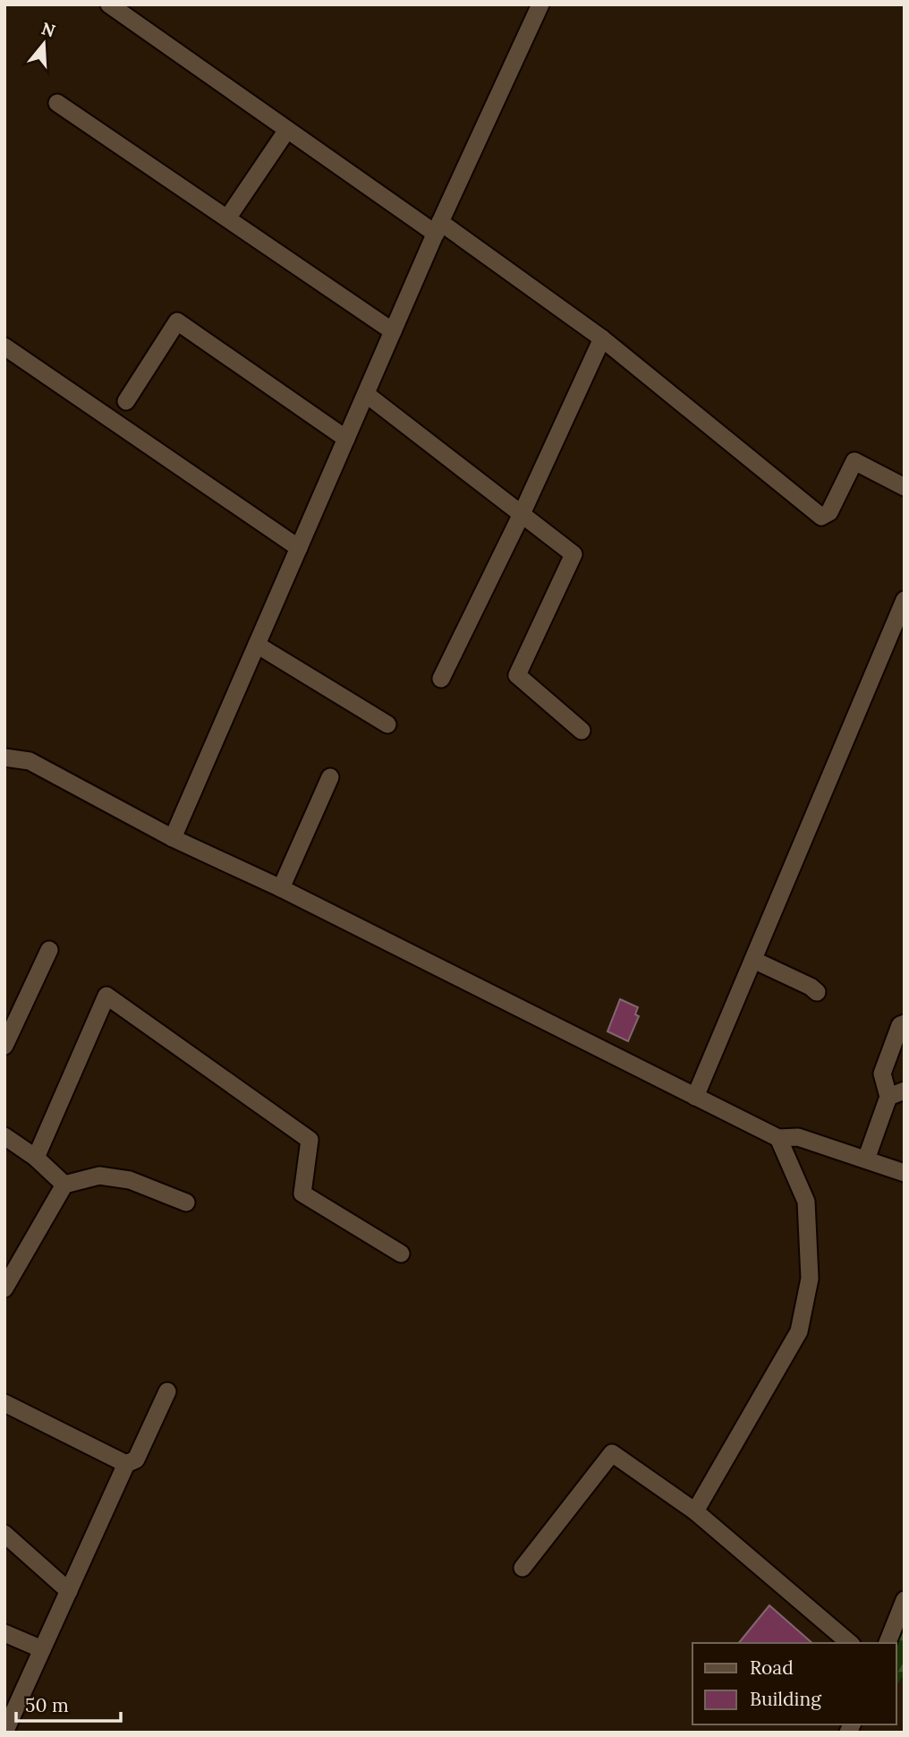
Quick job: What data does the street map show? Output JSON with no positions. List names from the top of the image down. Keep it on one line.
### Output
{"legend":["Road","Building"],"scale_bar":"50 m","north":"top"}
